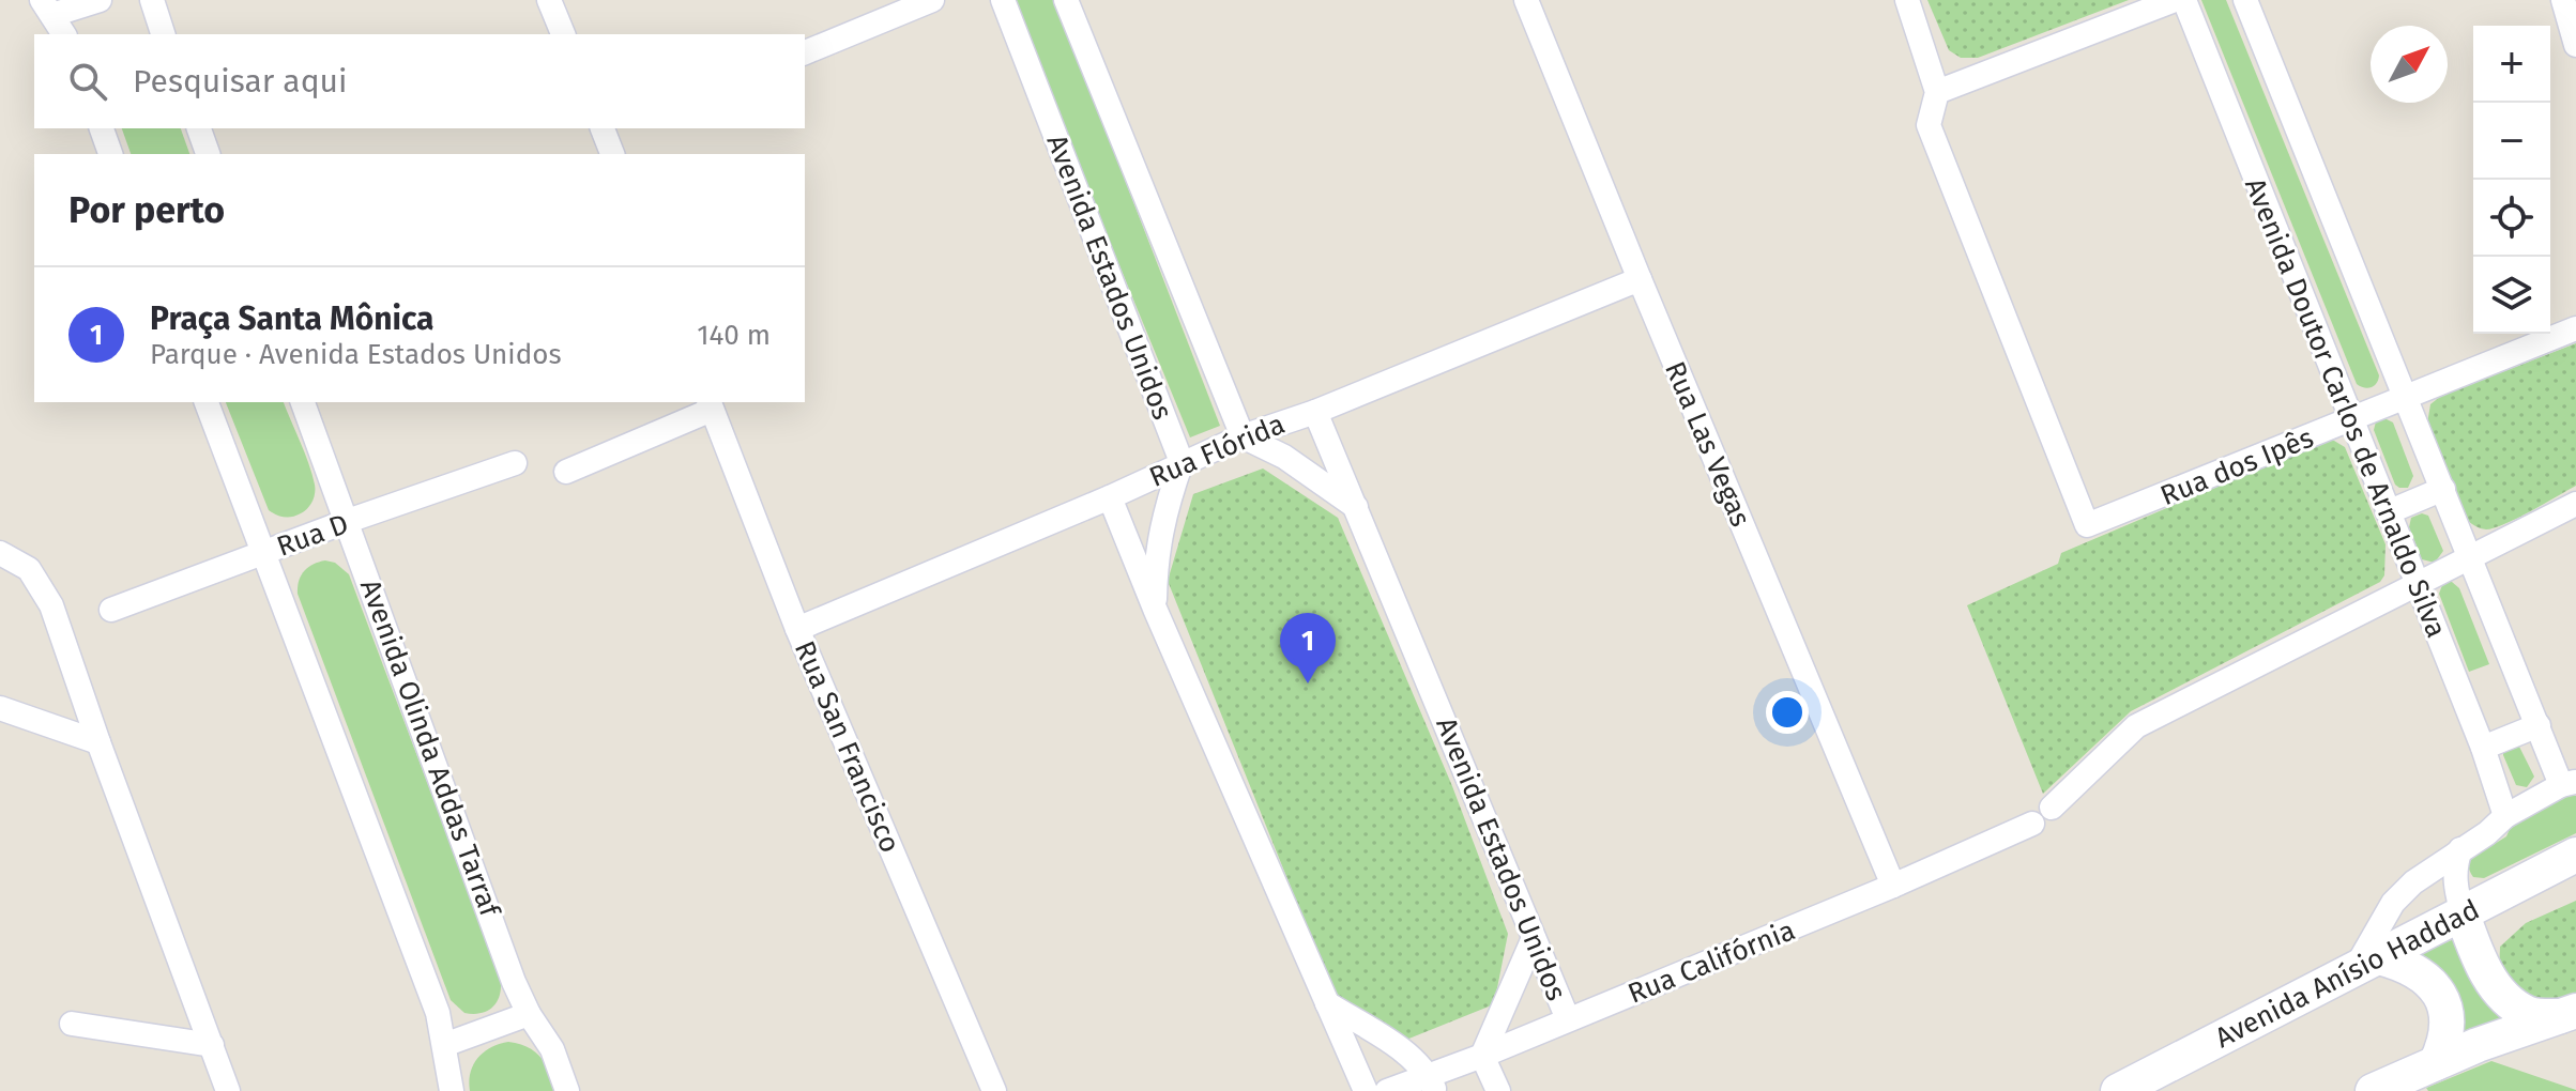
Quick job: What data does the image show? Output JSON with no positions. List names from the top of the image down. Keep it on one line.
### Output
{"streets":{"main road":["Avenida Anísio Haddad"],"street":["Avenida Estados Unidos","Avenida Doutor Carlos de Arnaldo Silva","Rua Las Vegas","Rua Flórida","Rua dos Ipês","Rua D","Rua San Francisco","Avenida Olinda Addas Tarraf","Rua Califórnia"]},"crossings":[["Avenida Estados Unidos","Rua Flórida"],["Avenida Estados Unidos","Rua Califórnia"],["Avenida Doutor Carlos de Arnaldo Silva","Rua dos Ipês"],["Rua Las Vegas","Rua Flórida"],["Rua Las Vegas","Rua Califórnia"],["Rua Flórida","Rua San Francisco"],["Rua D","Avenida Olinda Addas Tarraf"]],"north":"top right","page":{"map_buttons":["+","−"],"search":"Pesquisar aqui","heading":"Por perto","list":[{"mark":"1","name":"Praça Santa Mônica","note":"Parque · Avenida Estados Unidos","value":"140 m"}],"pins":"1"}}
